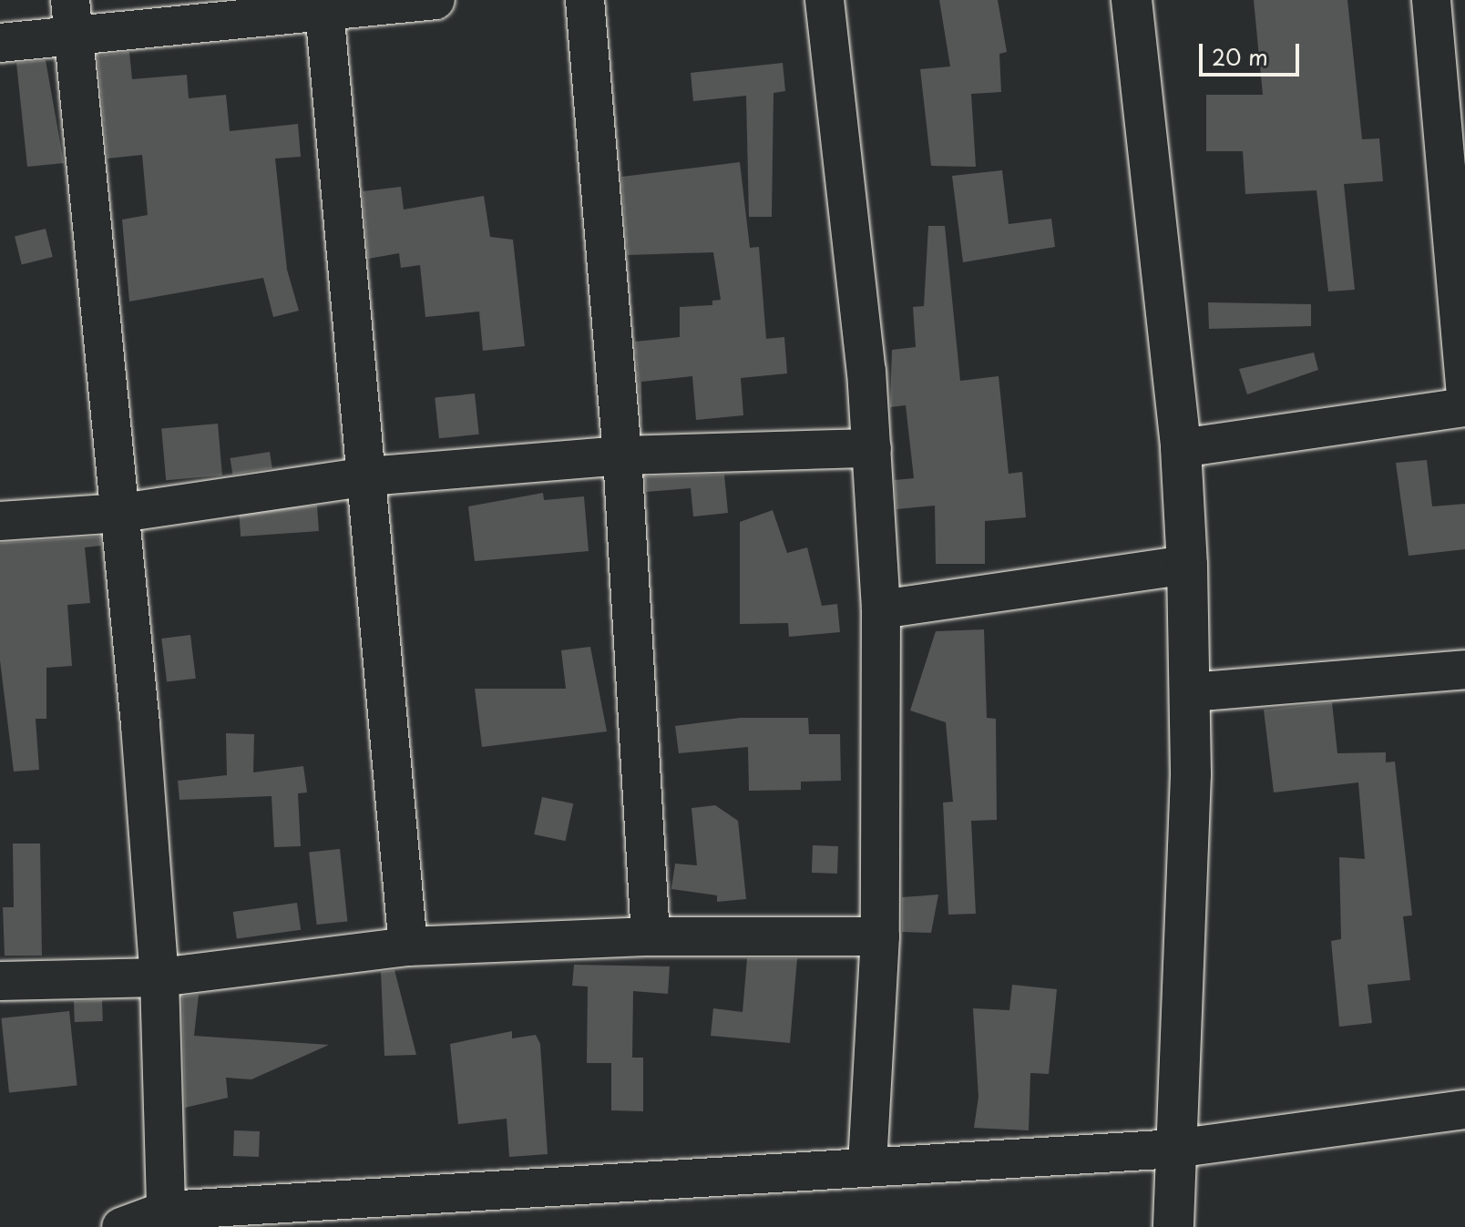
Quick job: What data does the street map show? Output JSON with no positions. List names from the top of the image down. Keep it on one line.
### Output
{"scale_bar":"20 m"}
